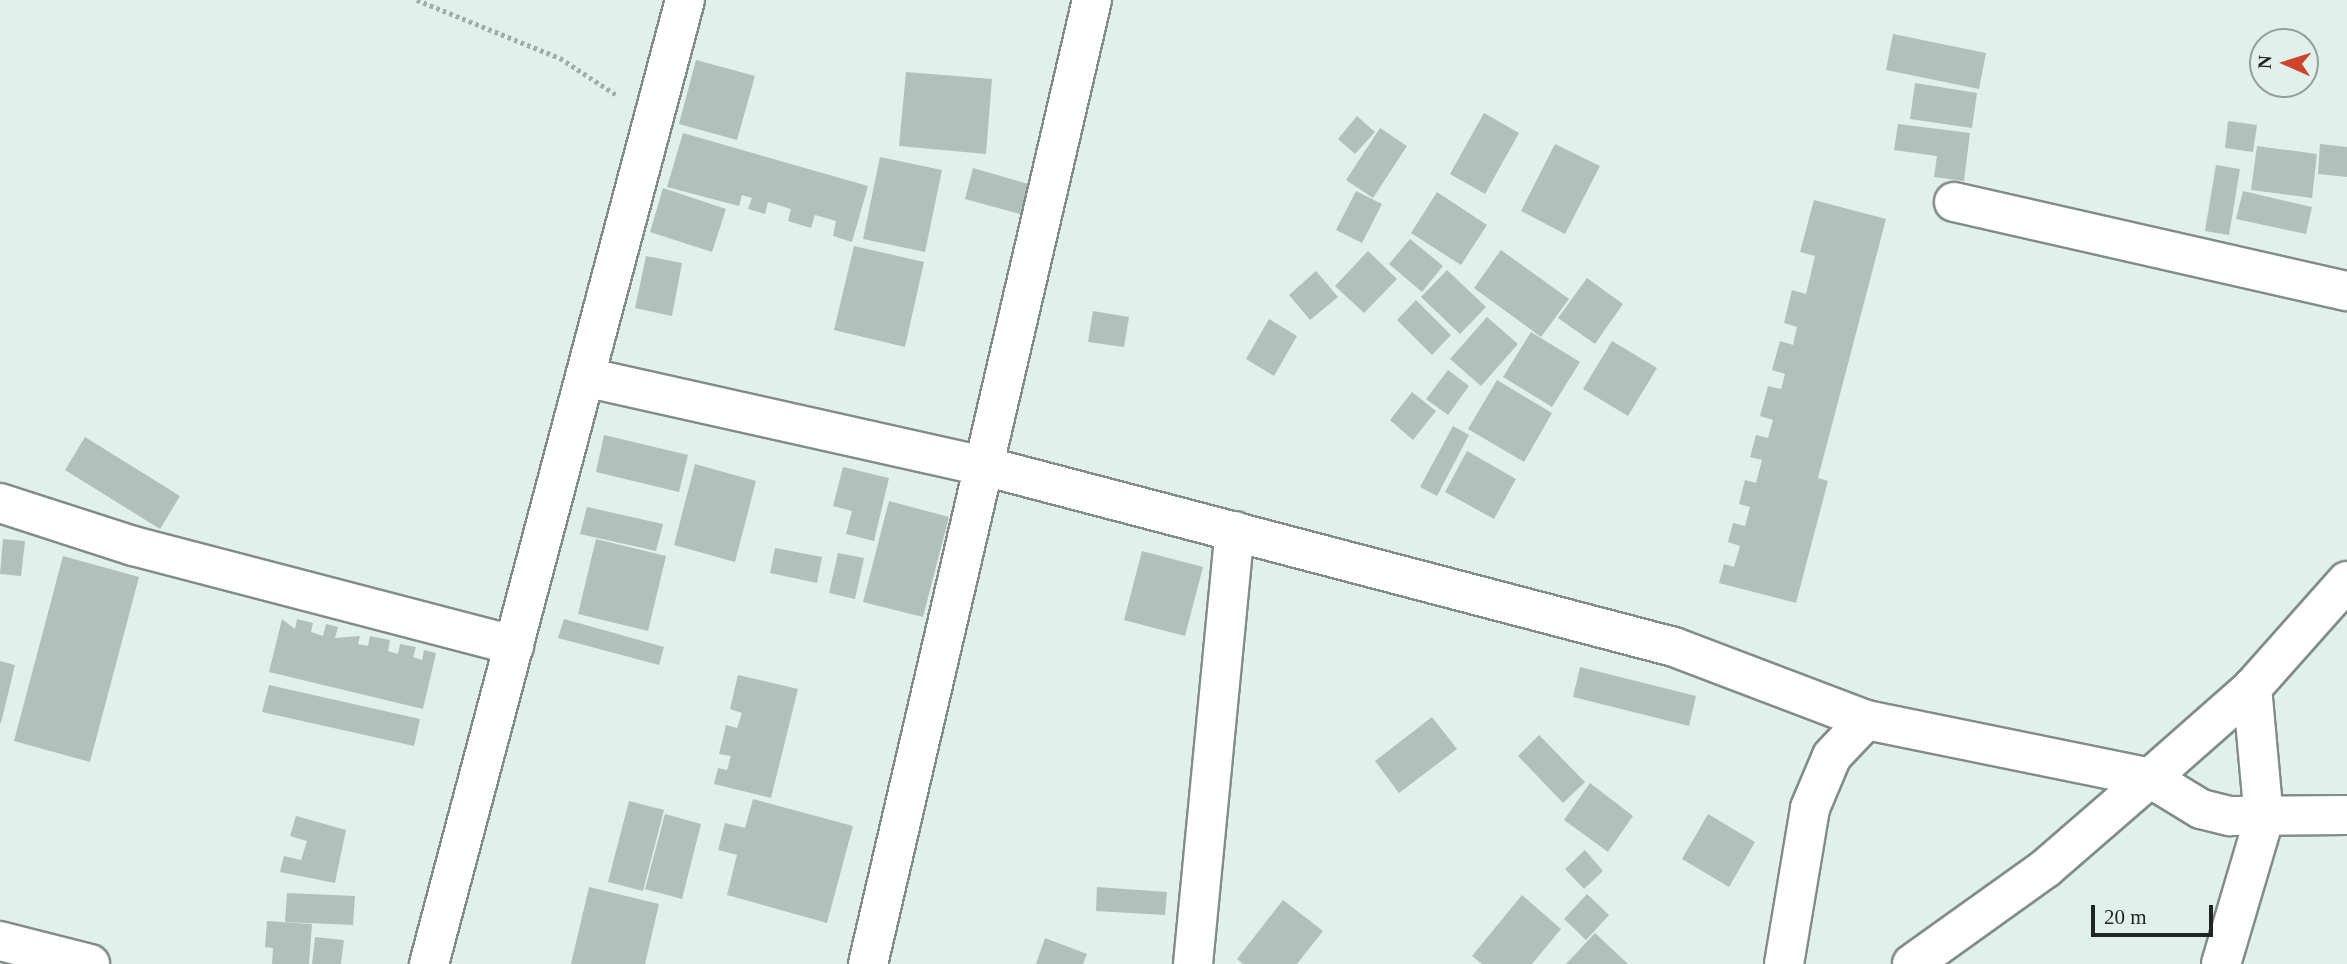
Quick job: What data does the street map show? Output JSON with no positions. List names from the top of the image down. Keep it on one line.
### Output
{"scale_bar":"20 m","north":"left"}
